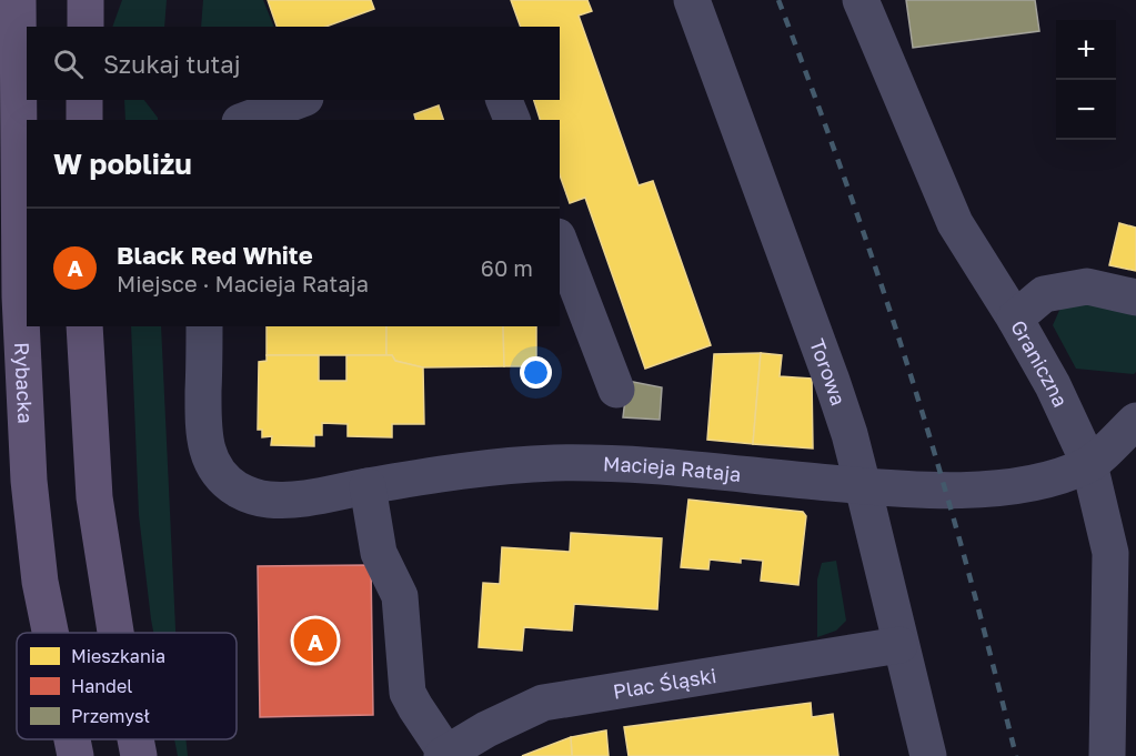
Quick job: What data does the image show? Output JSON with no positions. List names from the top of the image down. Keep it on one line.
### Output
{"streets":{"main road":["Rybacka"],"street":["Graniczna","Torowa","Macieja Rataja","Plac Śląski"]},"crossings":[["Graniczna","Macieja Rataja"],["Torowa","Macieja Rataja"],["Torowa","Plac Śląski"]],"legend":["Mieszkania","Handel","Przemysł"],"page":{"map_buttons":["+","−"],"search":"Szukaj tutaj","heading":"W pobliżu","list":[{"mark":"A","name":"Black Red White","note":"Miejsce · Macieja Rataja","value":"60 m"}],"pins":"A"}}
